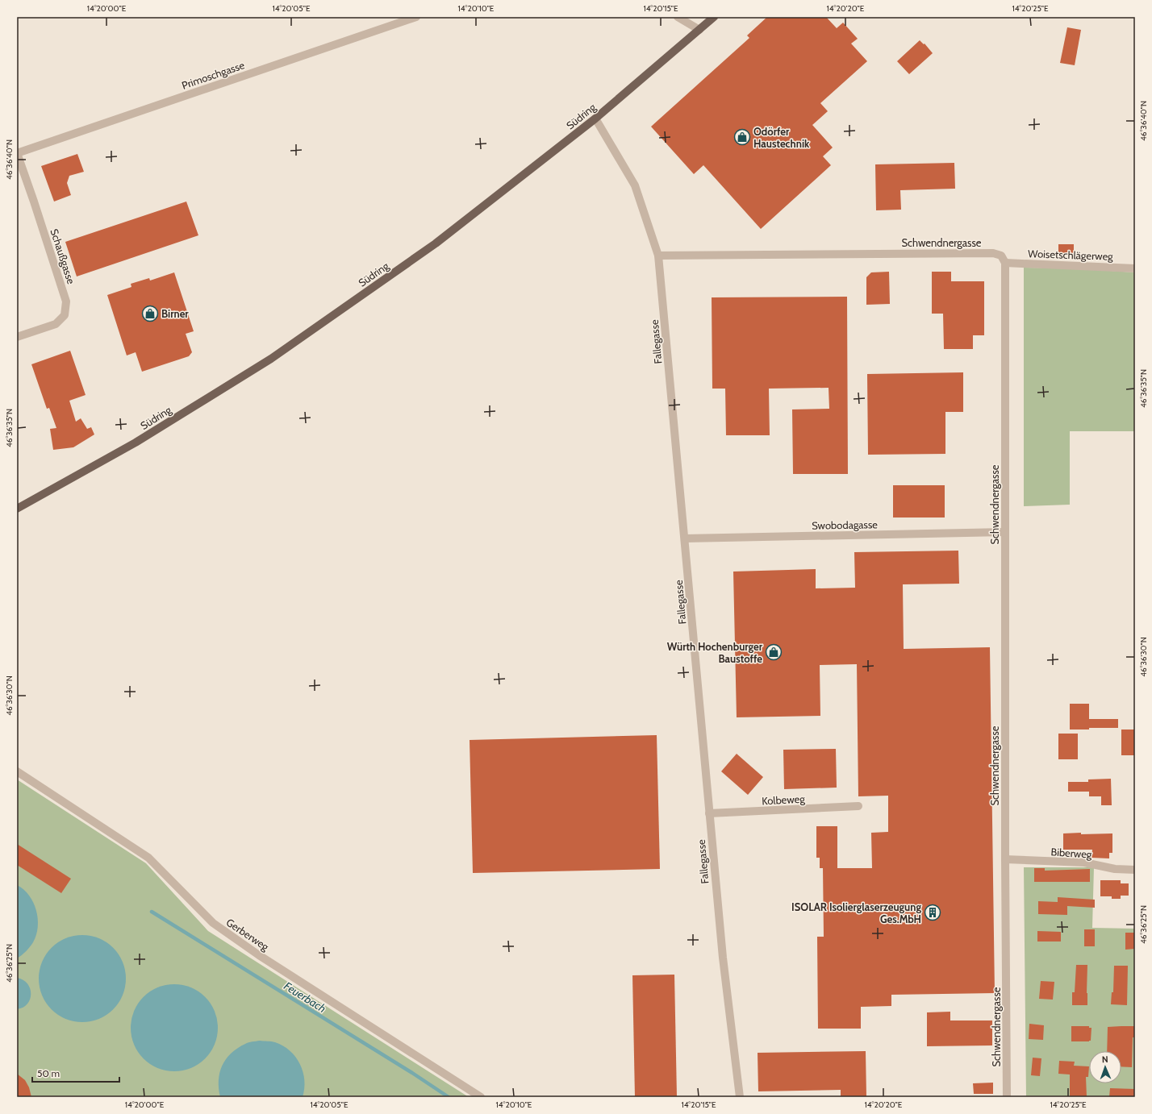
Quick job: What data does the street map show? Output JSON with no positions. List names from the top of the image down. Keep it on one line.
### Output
{"streets":{"main road":["Südring"],"street":["Primoschgasse","Schwendnergasse","Woisetschlägerweg","Schaußgasse","Fallegasse","Swobodagasse","Kolbeweg","Biberweg","Gerberweg"]},"crossings":[["Primoschgasse","Schaußgasse"],["Südring","Fallegasse"],["Schwendnergasse","Woisetschlägerweg"],["Schwendnergasse","Fallegasse"],["Schwendnergasse","Swobodagasse"],["Schwendnergasse","Biberweg"],["Fallegasse","Swobodagasse"],["Fallegasse","Kolbeweg"]],"water":["Feuerbach"],"places":{"shop":["Odörfer Haustechnik","Birner","Würth Hochenburger Baustoffe"],"building":["ISOLAR Isolierglaserzeugung Ges.MbH"]},"scale_bar":"50 m","north":"top","coordinates":["14°20'00\"E","14°20'05\"E","14°20'10\"E","14°20'15\"E","14°20'20\"E","14°20'25\"E","46°36'40\"N","46°36'35\"N","46°36'30\"N","46°36'25\"N"]}
